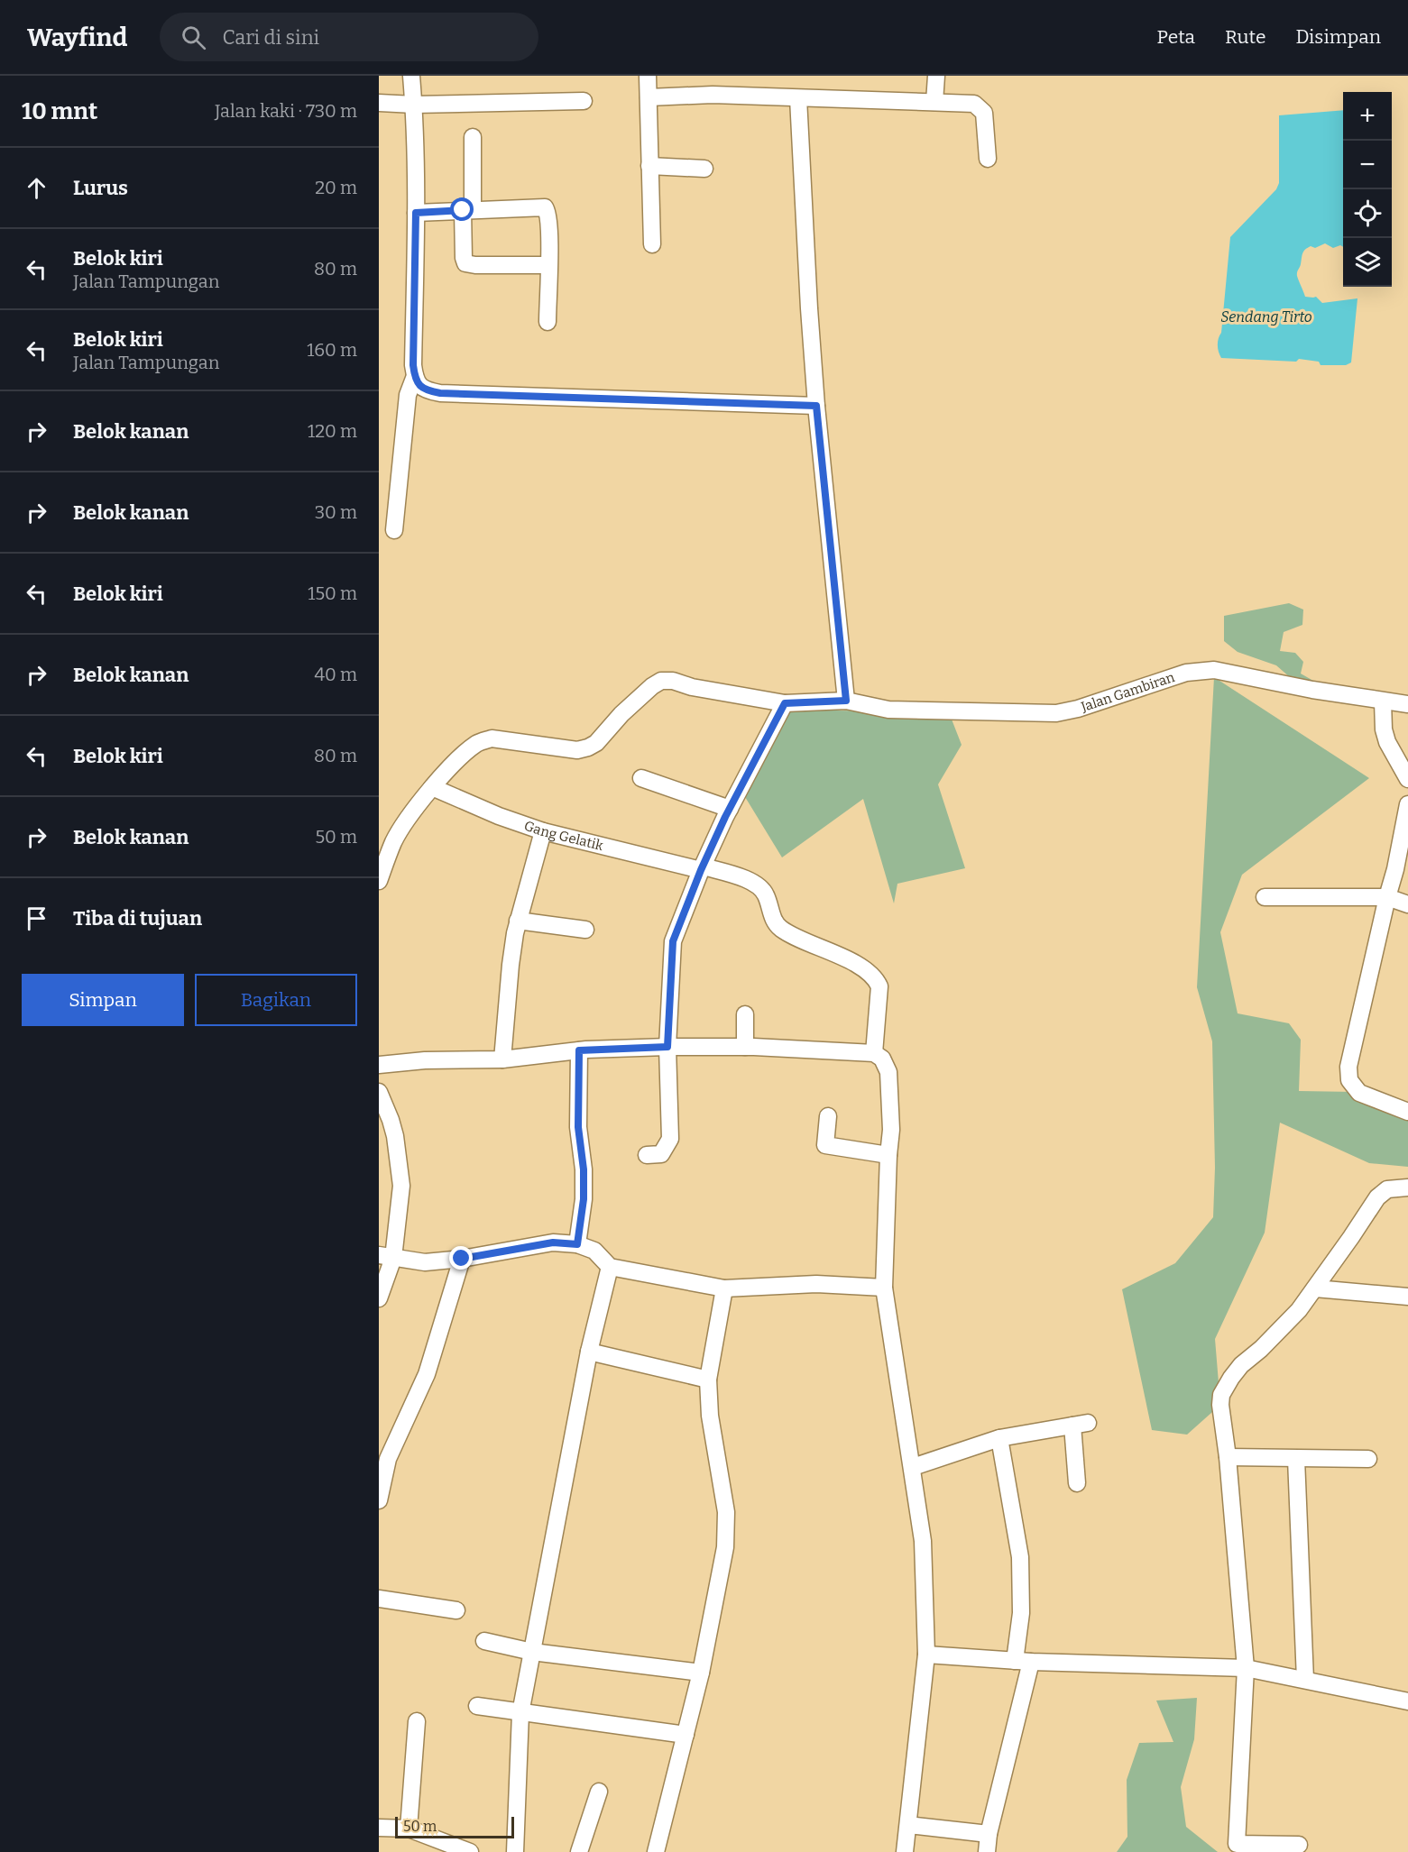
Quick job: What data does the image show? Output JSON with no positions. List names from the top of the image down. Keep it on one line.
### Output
{"streets":{"street":["Jalan Gambiran","Gang Gelatik"]},"crossings":[["Jalan Gambiran","Gang Gelatik"]],"water":["Sendang Tirto"],"scale_bar":"50 m","page":{"header":"Wayfind","search":"Cari di sini","nav":["Peta","Rute","Disimpan"],"heading":["10 mnt","Jalan kaki · 730 m"],"map_buttons":["+","−"],"list":[["Lurus","20 m"],["Belok kiri","Jalan Tampungan","80 m"],["Belok kiri","Jalan Tampungan","160 m"],["Belok kanan","120 m"],["Belok kanan","30 m"],["Belok kiri","150 m"],["Belok kanan","40 m"],["Belok kiri","80 m"],["Belok kanan","50 m"],"Tiba di tujuan"],"buttons":["Simpan","Bagikan"],"scale":"50 m"}}
